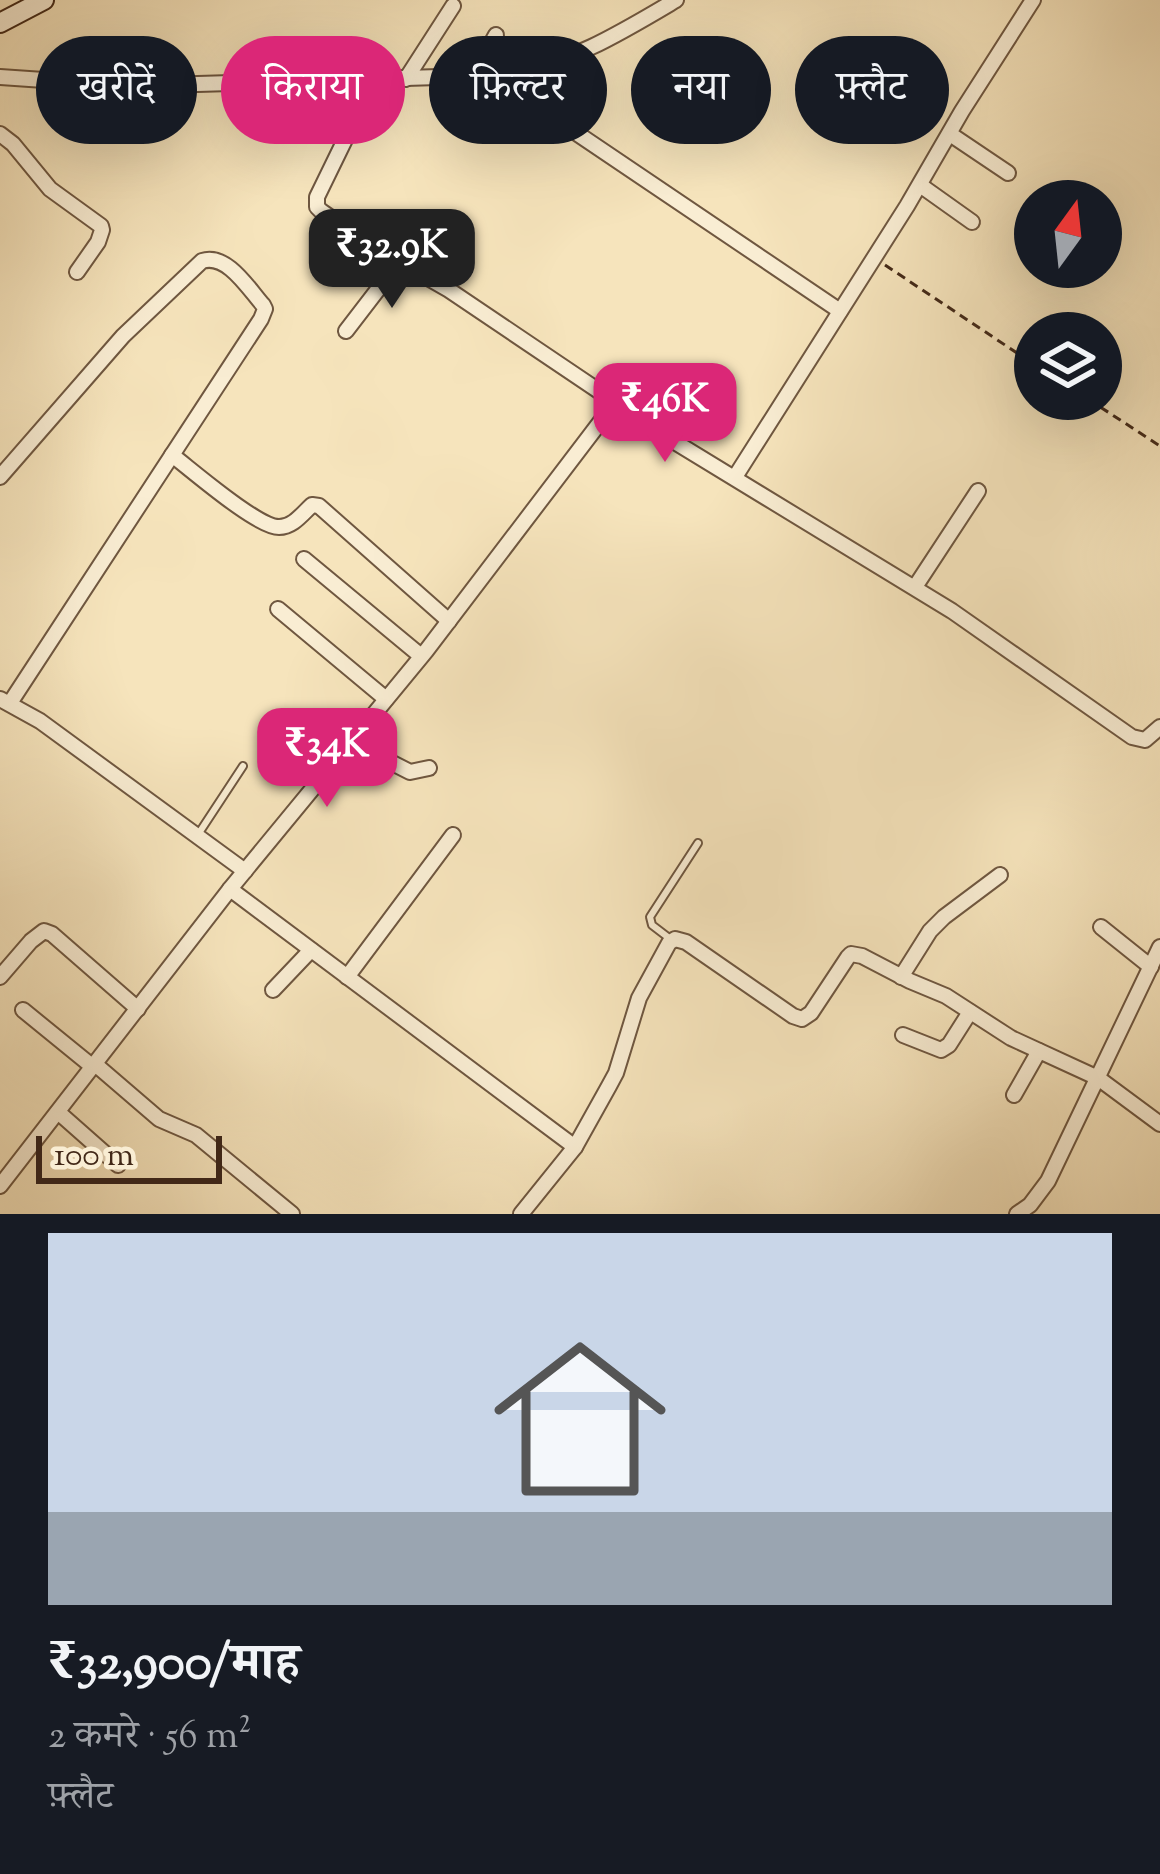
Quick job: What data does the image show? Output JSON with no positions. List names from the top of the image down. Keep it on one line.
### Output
{"scale_bar":"100 m","north":"top","page":{"chip":["खरीदें","किराया","फ़िल्टर","नया","फ़्लैट"],"price":["₹32.9K","₹46K","₹34K"],"scale":"100 m","list":[{"name":"₹32,900/माह","note":"2 कमरे · 56 m² · फ़्लैट"}]}}
